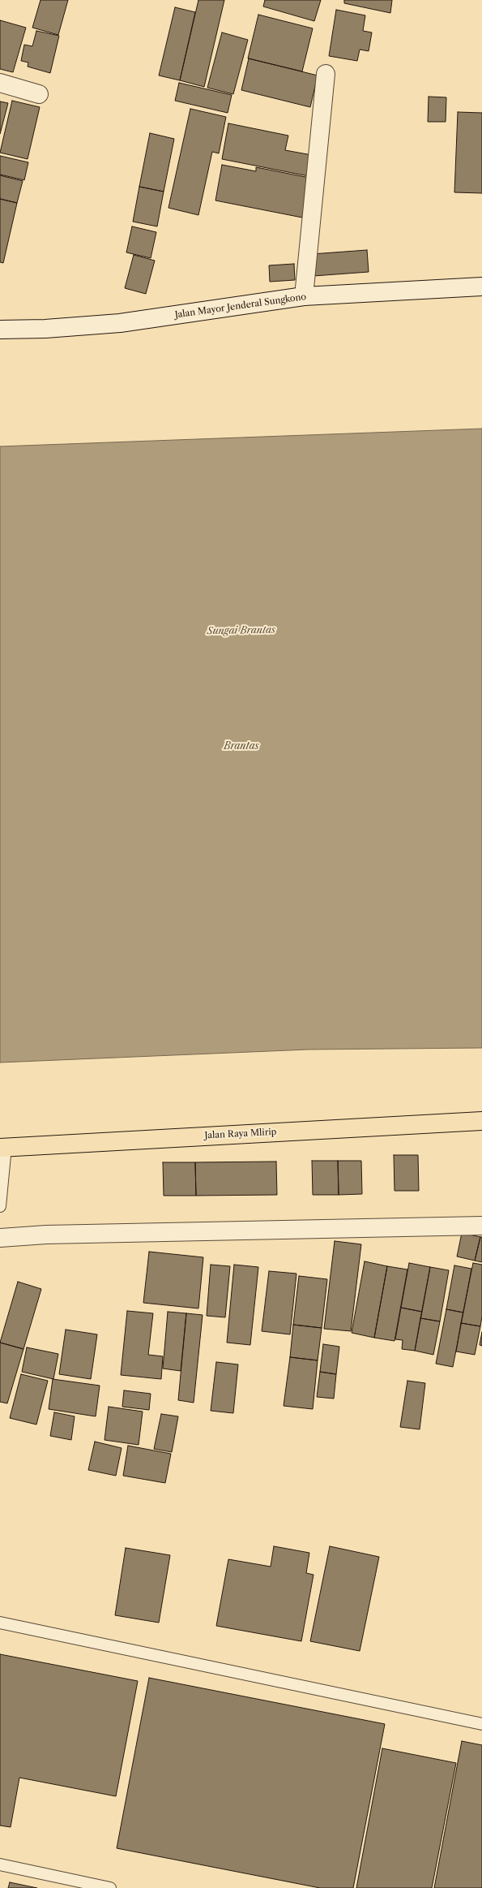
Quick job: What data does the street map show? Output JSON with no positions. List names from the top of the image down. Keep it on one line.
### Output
{"streets":{"main road":["Jalan Raya Mlirip"],"street":["Jalan Mayor Jenderal Sungkono"]},"water":["Sungai Brantas","Brantas"]}
